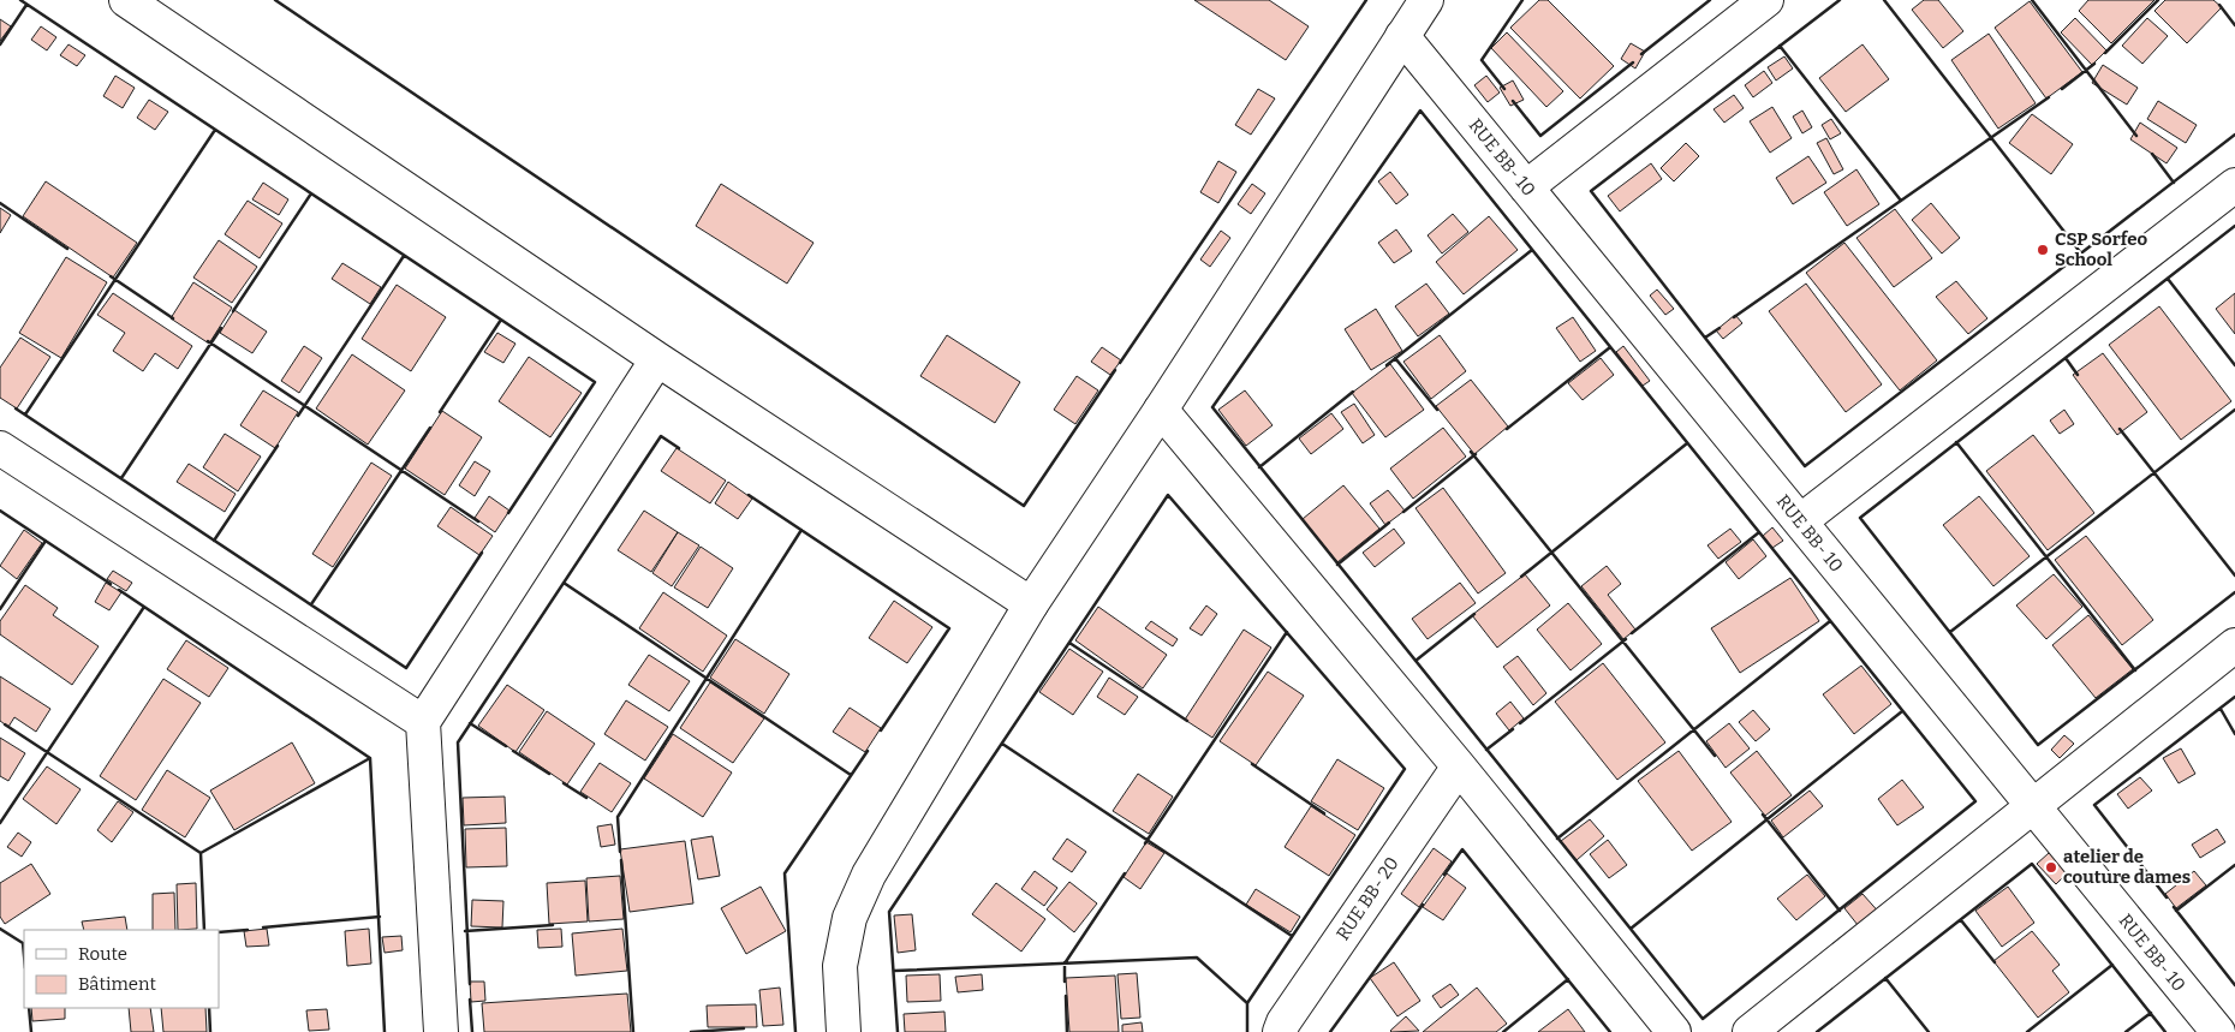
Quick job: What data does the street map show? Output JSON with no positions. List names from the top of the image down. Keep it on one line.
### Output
{"streets":{"street":["RUE BB- 10","RUE BB- 20"]},"places":["CSP Sorfeo School","atelier de couture dames"],"legend":["Route","Bâtiment"]}
